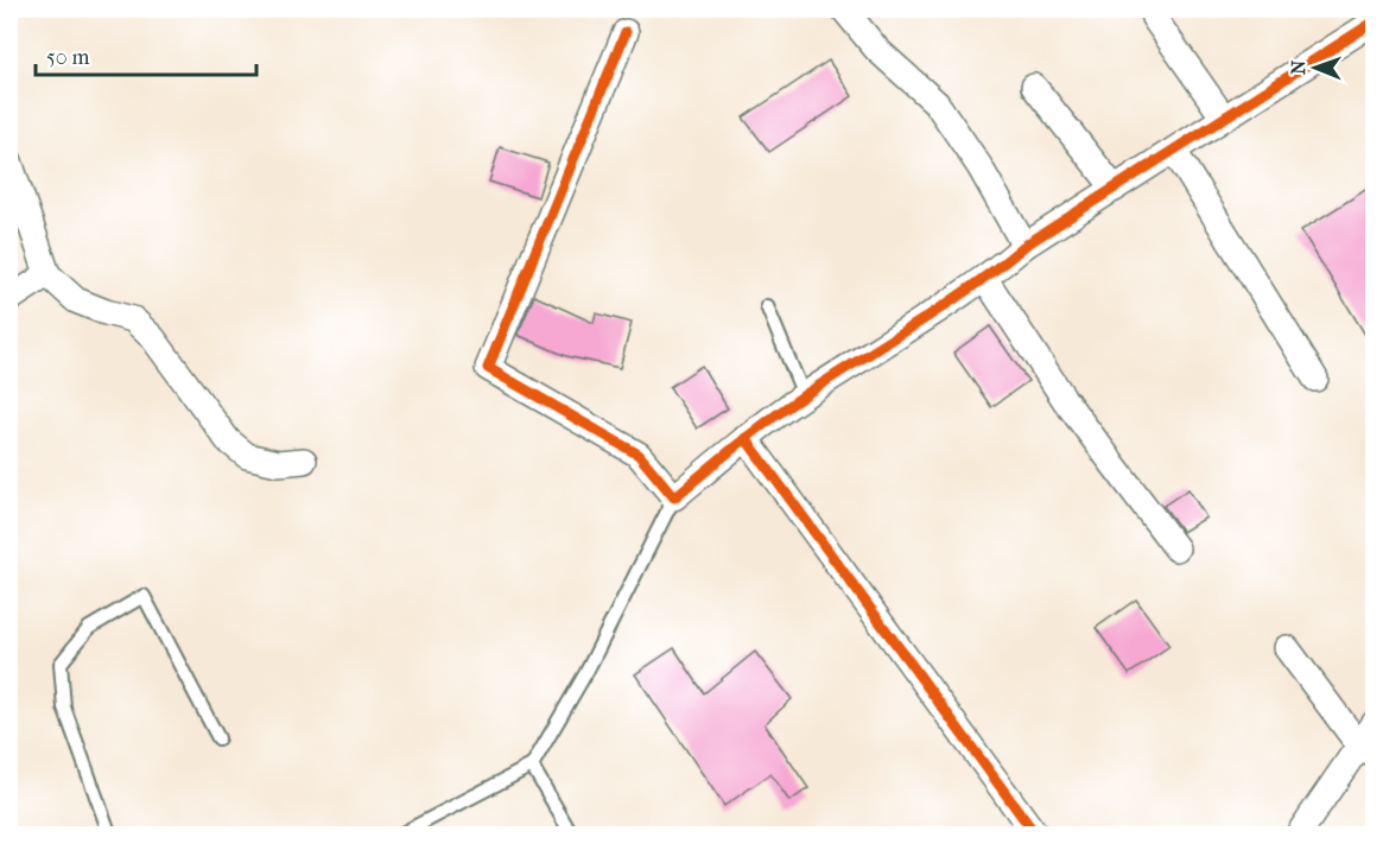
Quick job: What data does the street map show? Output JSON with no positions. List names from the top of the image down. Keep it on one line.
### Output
{"scale_bar":"50 m","north":"left"}
